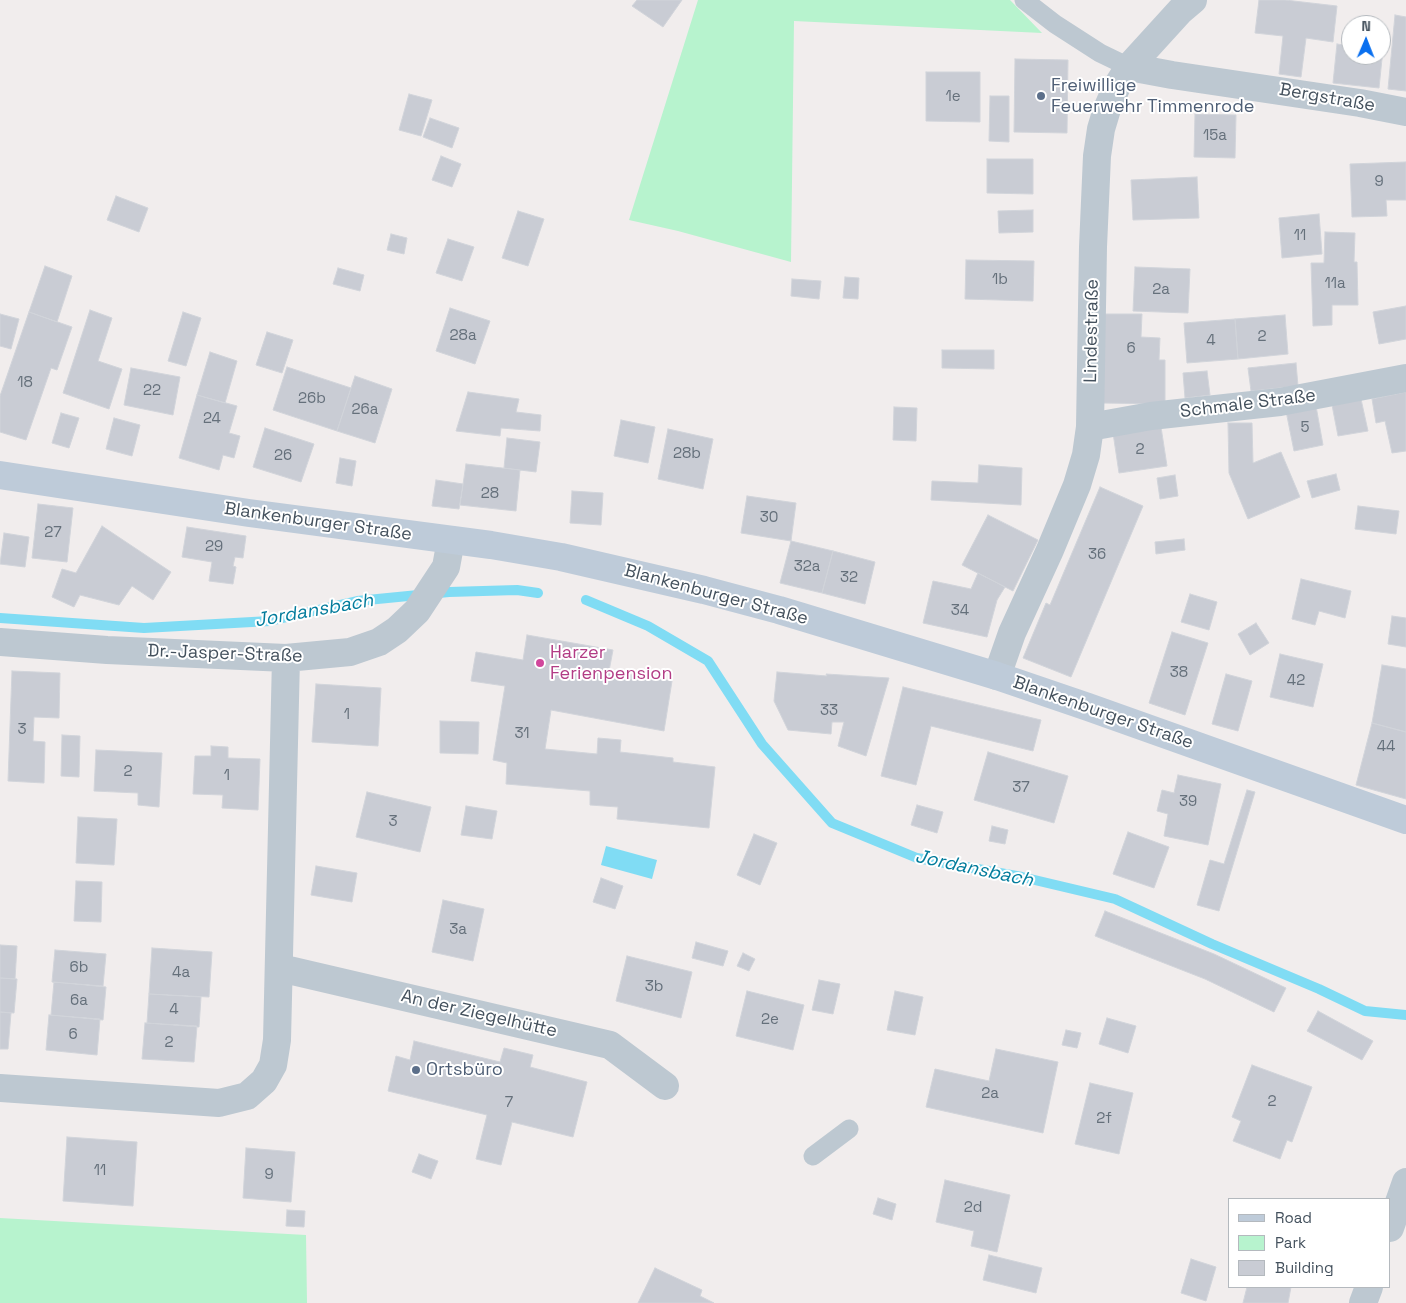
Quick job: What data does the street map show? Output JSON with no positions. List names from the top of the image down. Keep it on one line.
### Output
{"streets":{"main road":["Blankenburger Straße"],"street":["Bergstraße","Lindestraße","Schmale Straße","Dr.-Jasper-Straße","An der Ziegelhütte"]},"crossings":[["Bergstraße","Lindestraße"],["Lindestraße","Schmale Straße"],["Lindestraße","Blankenburger Straße"],["Blankenburger Straße","Dr.-Jasper-Straße"]],"water":["Jordansbach"],"places":["Freiwillige Feuerwehr Timmenrode","Harzer Ferienpension","Ortsbüro"],"house_numbers":["1e","15a","9","11","1b","11a","2a","28a","2","4","6","18","22","26b","26a","24","5","2","28b","26","28","30","27","29","36","32a","32","34","38","42","33","1","3","31","44","2","1","37","39","3","3a","6b","4a","3b","6a","4","2e","6","2","2a","2","7","2f","11","9","2d"],"legend":["Road","Park","Building"],"north":"top"}
